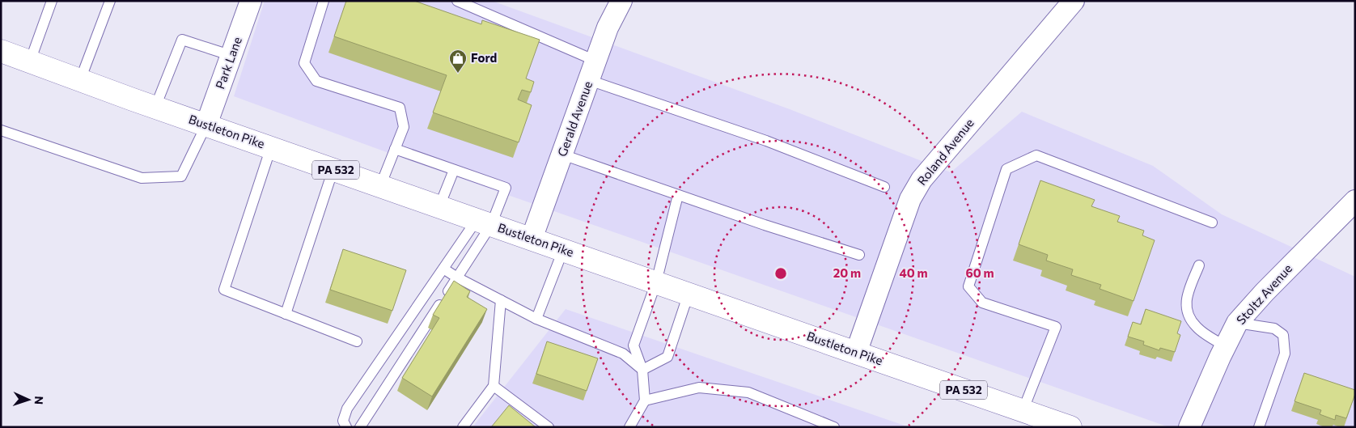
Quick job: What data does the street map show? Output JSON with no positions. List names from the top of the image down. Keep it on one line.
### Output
{"streets":{"main road":["Bustleton Pike","PA 532"],"street":["Park Lane","Gerald Avenue","Roland Avenue","Stoltz Avenue"]},"crossings":[["Park Lane","Bustleton Pike"],["Gerald Avenue","Bustleton Pike"],["Bustleton Pike","Roland Avenue"]],"places":{"shop":["Ford"]},"north":"right","rings":["20 m","40 m","60 m"]}
